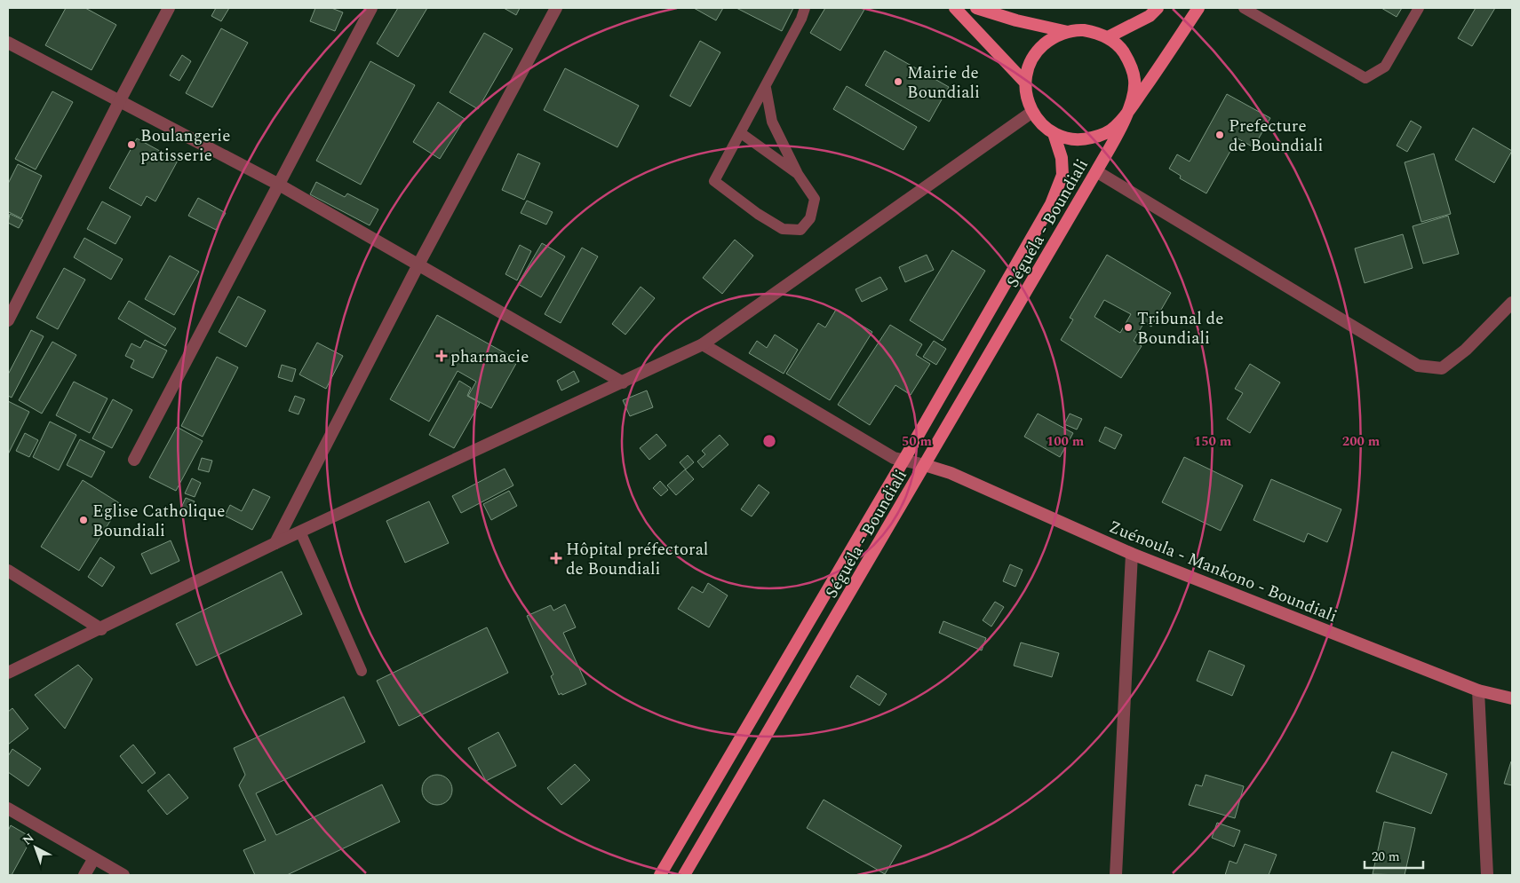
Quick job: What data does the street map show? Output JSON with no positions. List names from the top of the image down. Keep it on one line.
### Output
{"streets":{"main road":["Séguéla - Boundiali","Zuénoula - Mankono - Boundiali"]},"crossings":[["Séguéla - Boundiali","Zuénoula - Mankono - Boundiali"]],"places":{"other":["Mairie de Boundiali","Prefecture de Boundiali","Boulangerie patisserie","Tribunal de Boundiali","Eglise Catholique Boundiali"],"health":["pharmacie","Hôpital préfectoral de Boundiali"]},"scale_bar":"20 m","north":"top left","rings":["50 m","100 m","150 m","200 m"]}
